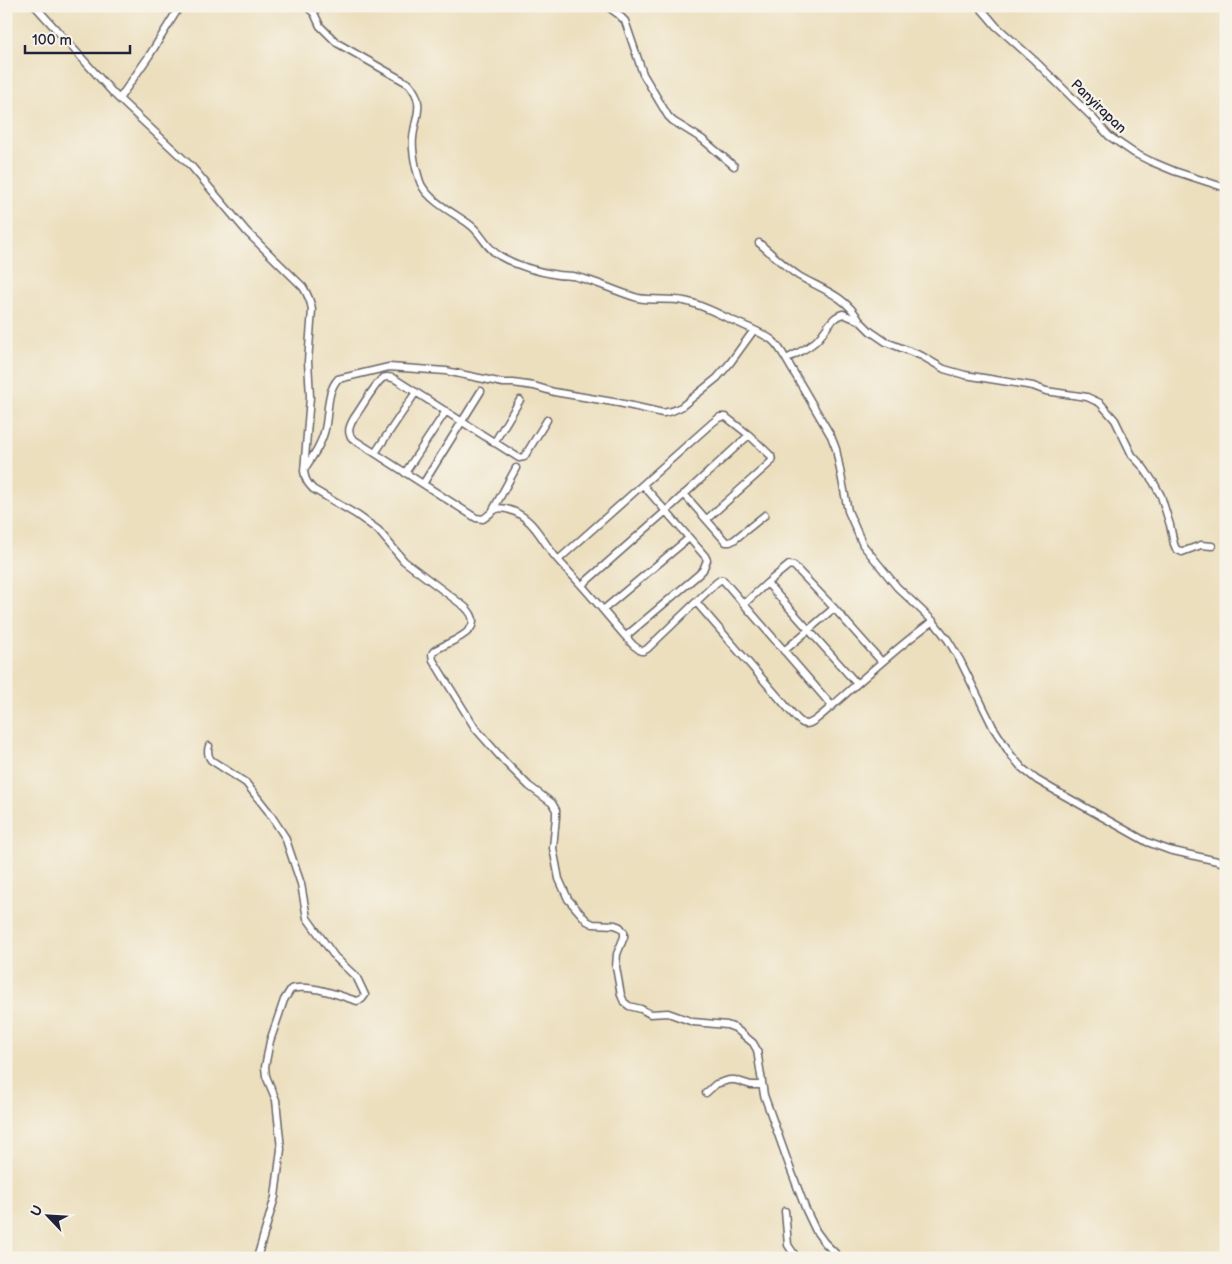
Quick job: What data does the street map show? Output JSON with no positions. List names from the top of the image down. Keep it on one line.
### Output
{"streets":{"street":["Panyirapan"]},"scale_bar":"100 m","north":"top left"}
